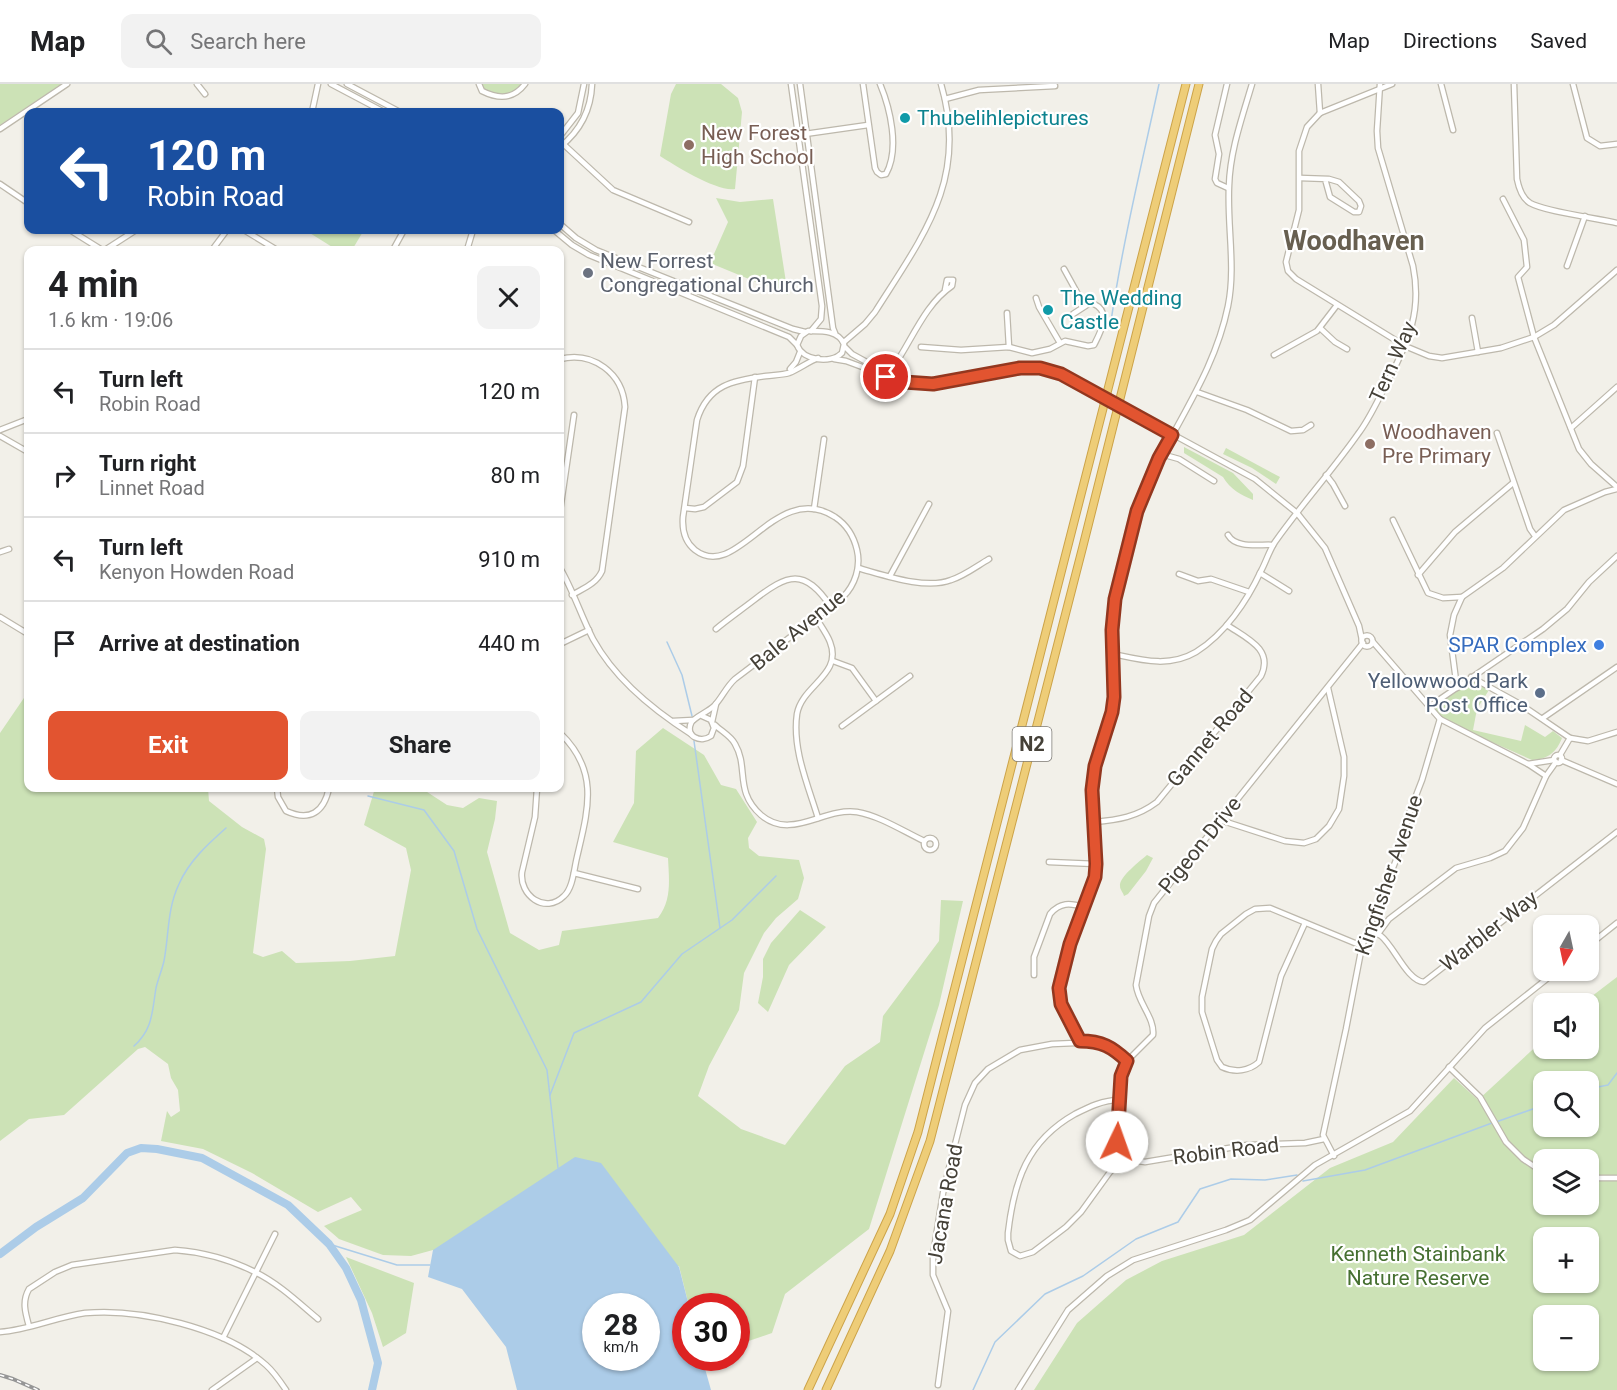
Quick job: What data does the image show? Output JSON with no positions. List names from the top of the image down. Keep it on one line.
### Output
{"streets":{"highway":["N2"],"street":["Tern Way","Bale Avenue","Gannet Road","Pigeon Drive","Kingfisher Avenue","Warbler Way","Robin Road","Jacana Road"]},"crossings":[["Tern Way","Gannet Road"],["Kingfisher Avenue","Robin Road"]],"districts":["Woodhaven"],"parks":["Kenneth Stainbank Nature Reserve"],"places":["Thubelihlepictures","New Forest High School","New Forrest Congregational Church","The Wedding Castle","Woodhaven Pre Primary","SPAR Complex","Yellowwood Park Post Office"],"north":"bottom","page":{"header":"Map","search":"Search here","nav":["Map","Directions","Saved"],"turn":["120 m","Robin Road"],"heading":["4 min","1.6 km · 19:06"],"list":[{"name":"Turn left","note":"Robin Road","value":"120 m"},{"name":"Turn right","note":"Linnet Road","value":"80 m"},{"name":"Turn left","note":"Kenyon Howden Road","value":"910 m"},{"name":"Arrive at destination","value":"440 m"}],"buttons":["Exit","Share"],"map_buttons":["+","−"],"speed":"28 km/h","limit":"30"}}
